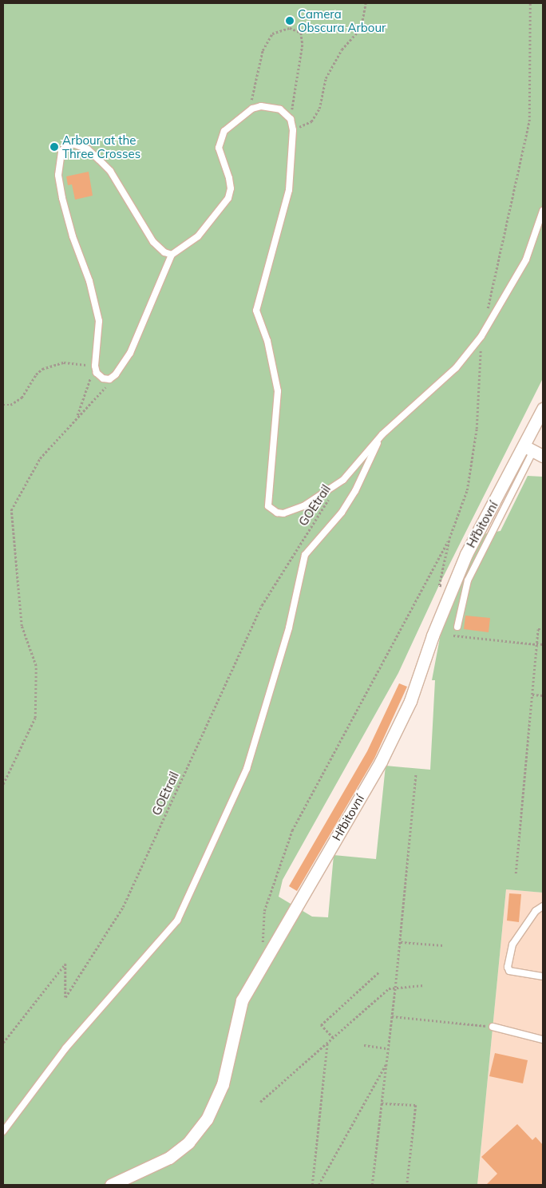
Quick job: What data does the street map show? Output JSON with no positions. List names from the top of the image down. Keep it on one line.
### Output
{"streets":{"street":["Hřbitovní"],"path":["GOEtrail"]},"places":["Camera Obscura Arbour","Arbour at the Three Crosses"]}
